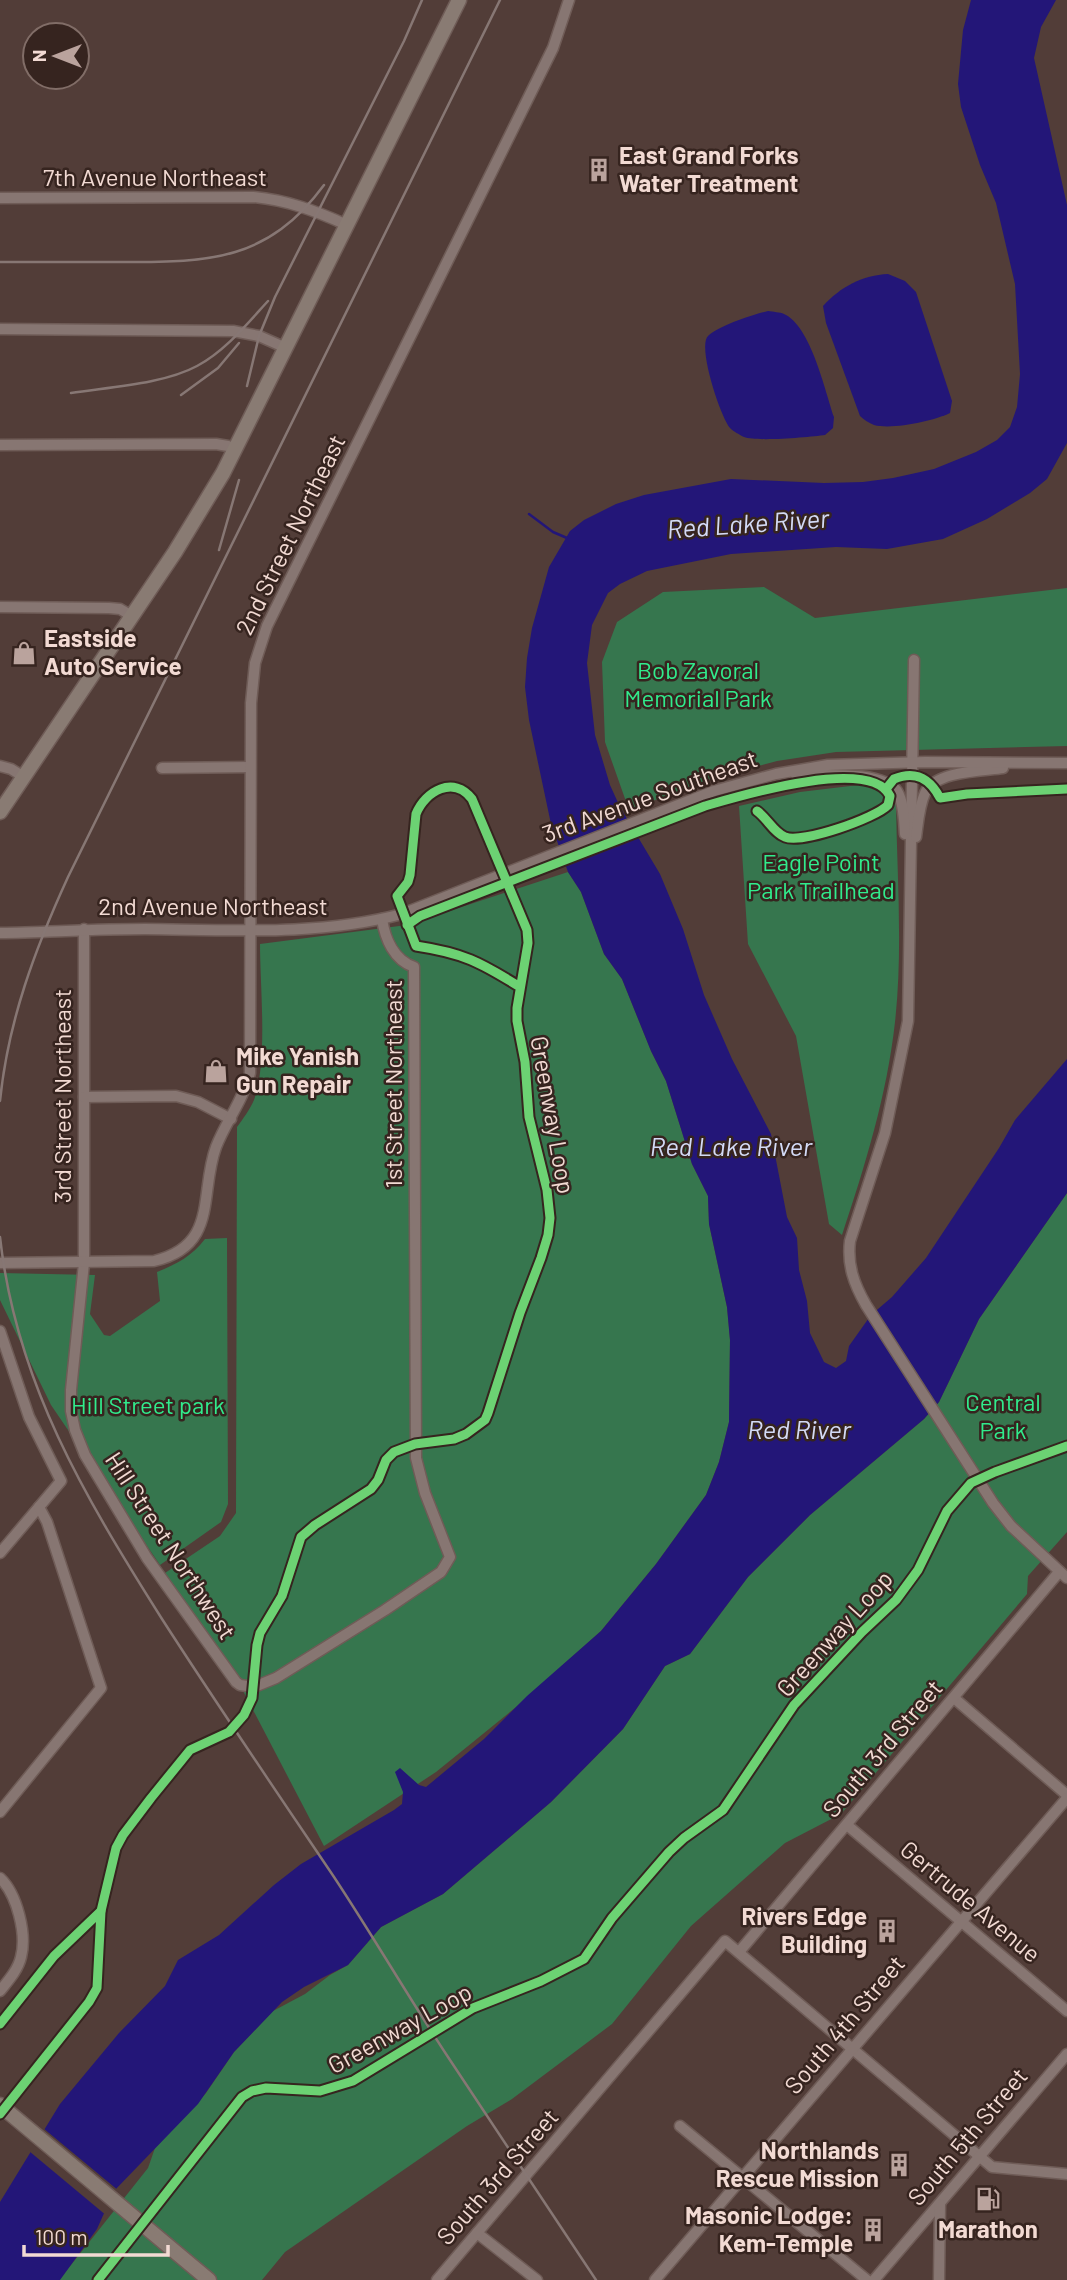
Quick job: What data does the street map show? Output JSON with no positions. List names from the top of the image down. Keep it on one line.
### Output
{"streets":{"street":["7th Avenue Northeast","2nd Street Northeast","3rd Avenue Southeast","2nd Avenue Northeast","1st Street Northeast","3rd Street Northeast","Hill Street Northwest","South 3rd Street","Gertrude Avenue","South 4th Street","South 5th Street"],"cycle path":["Greenway Loop"]},"crossings":[["2nd Street Northeast","2nd Avenue Northeast"],["2nd Street Northeast","3rd Street Northeast"],["2nd Street Northeast","Hill Street Northwest"],["3rd Avenue Southeast","2nd Avenue Northeast"],["2nd Avenue Northeast","1st Street Northeast"],["2nd Avenue Northeast","3rd Street Northeast"],["1st Street Northeast","Hill Street Northwest"],["3rd Street Northeast","Hill Street Northwest"],["South 3rd Street","Gertrude Avenue"],["Gertrude Avenue","South 4th Street"]],"water":["Red Lake River","Red River"],"parks":["Bob Zavoral Memorial Park","Eagle Point Park Trailhead","Central Park","Hill Street park"],"places":{"building":["East Grand Forks Water Treatment","Rivers Edge Building","Northlands Rescue Mission","Masonic Lodge: Kem-Temple"],"shop":["Eastside Auto Service","Mike Yanish Gun Repair"],"fuel station":["Marathon"]},"scale_bar":"100 m","north":"left"}
